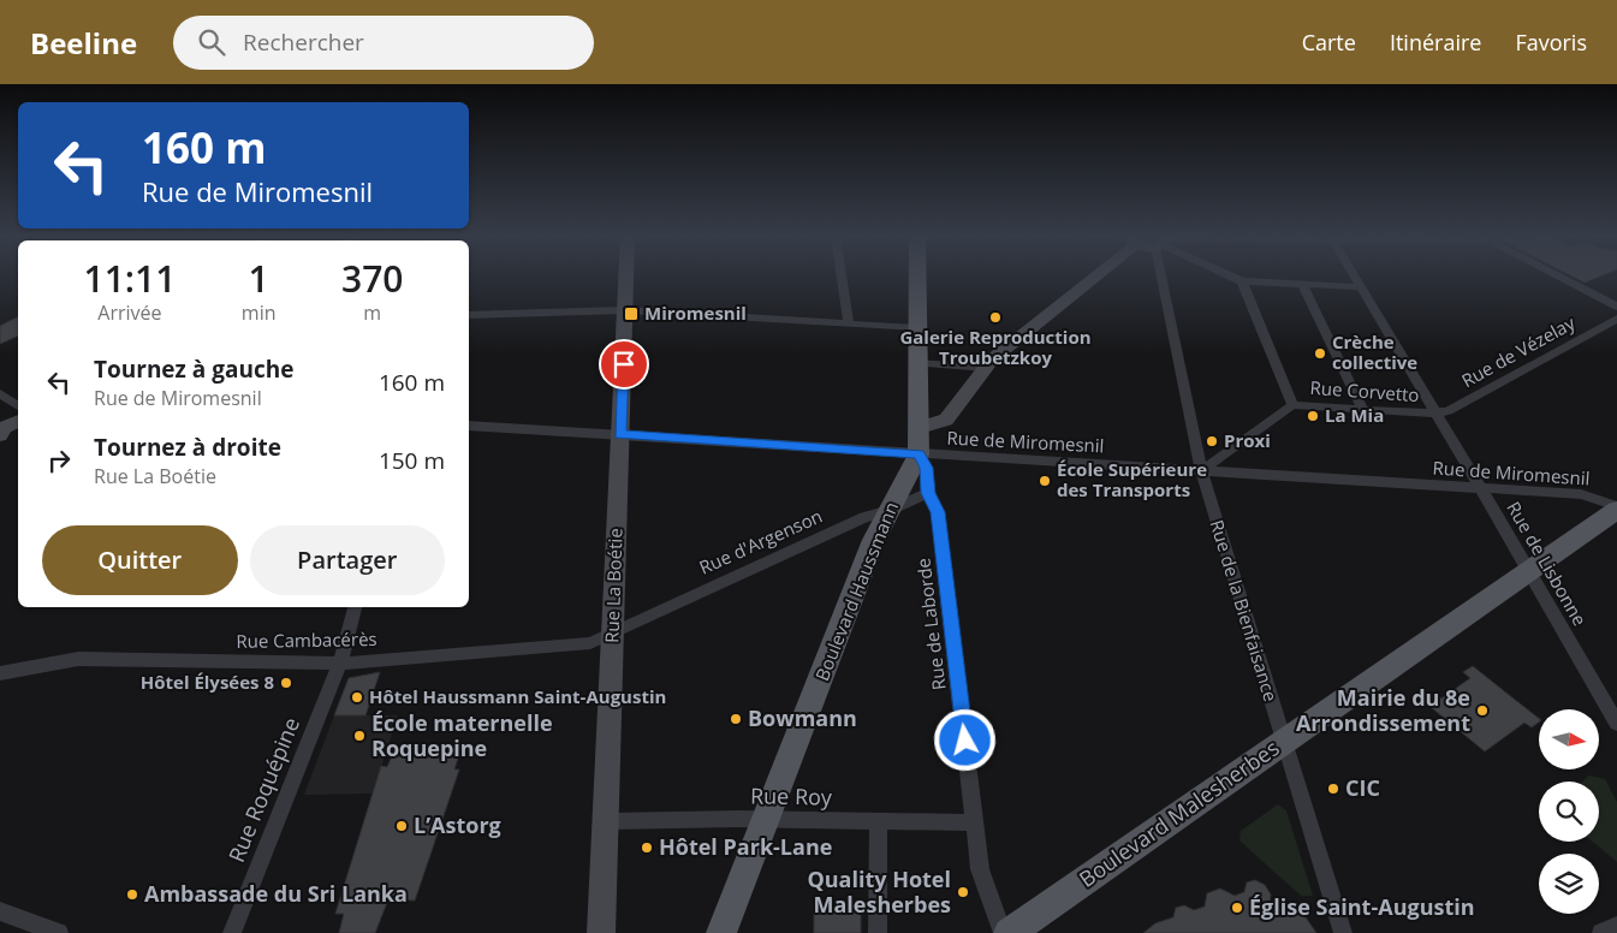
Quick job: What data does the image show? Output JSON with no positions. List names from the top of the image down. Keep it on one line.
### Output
{"streets":{"main road":["Boulevard Haussmann","Boulevard Malesherbes"],"street":["Rue de Vézelay","Rue Corvetto","Rue de Miromesnil","Rue d'Argenson","Rue de Lisbonne","Rue La Boétie","Rue de la Bienfaisance","Rue de Laborde","Rue Cambacérès","Rue Roquépine","Rue Roy"]},"crossings":[["Rue de Vézelay","Rue Corvetto"],["Rue de Vézelay","Rue de Lisbonne"],["Rue Corvetto","Rue de Lisbonne"],["Rue de Miromesnil","Rue de Lisbonne"],["Rue de Miromesnil","Rue La Boétie"],["Rue de Miromesnil","Boulevard Haussmann"],["Rue de Miromesnil","Rue de la Bienfaisance"],["Rue de Miromesnil","Rue de Laborde"],["Rue de Miromesnil","Boulevard Malesherbes"],["Rue d'Argenson","Rue La Boétie"],["Rue d'Argenson","Boulevard Haussmann"],["Rue d'Argenson","Rue de Laborde"],["Rue d'Argenson","Rue Cambacérès"],["Rue de Lisbonne","Boulevard Malesherbes"],["Rue La Boétie","Rue Cambacérès"],["Rue La Boétie","Rue Roy"],["Boulevard Haussmann","Rue de Laborde"],["Boulevard Haussmann","Rue Roy"],["Rue de la Bienfaisance","Boulevard Malesherbes"],["Rue de Laborde","Rue Roy"],["Rue Cambacérès","Rue Roquépine"]],"places":{"transit":["Miromesnil"],"other":["Galerie Reproduction Troubetzkoy","Crèche collective","La Mia","Proxi","École Supérieure des Transports","Hôtel Élysées 8","Hôtel Haussmann Saint-Augustin","Mairie du 8e Arrondissement","Bowmann","École maternelle Roquepine","CIC","L’Astorg","Hôtel Park-Lane","Quality Hotel Malesherbes","Ambassade du Sri Lanka","Église Saint-Augustin"]},"north":"right","page":{"header":"Beeline","search":"Rechercher","nav":["Carte","Itinéraire","Favoris"],"turn":["160 m","Rue de Miromesnil"],"eta":["11:11","Arrivée","1","min","370","m"],"list":[{"name":"Tournez à gauche","note":"Rue de Miromesnil","value":"160 m"},{"name":"Tournez à droite","note":"Rue La Boétie","value":"150 m"}],"buttons":["Quitter","Partager"]}}
